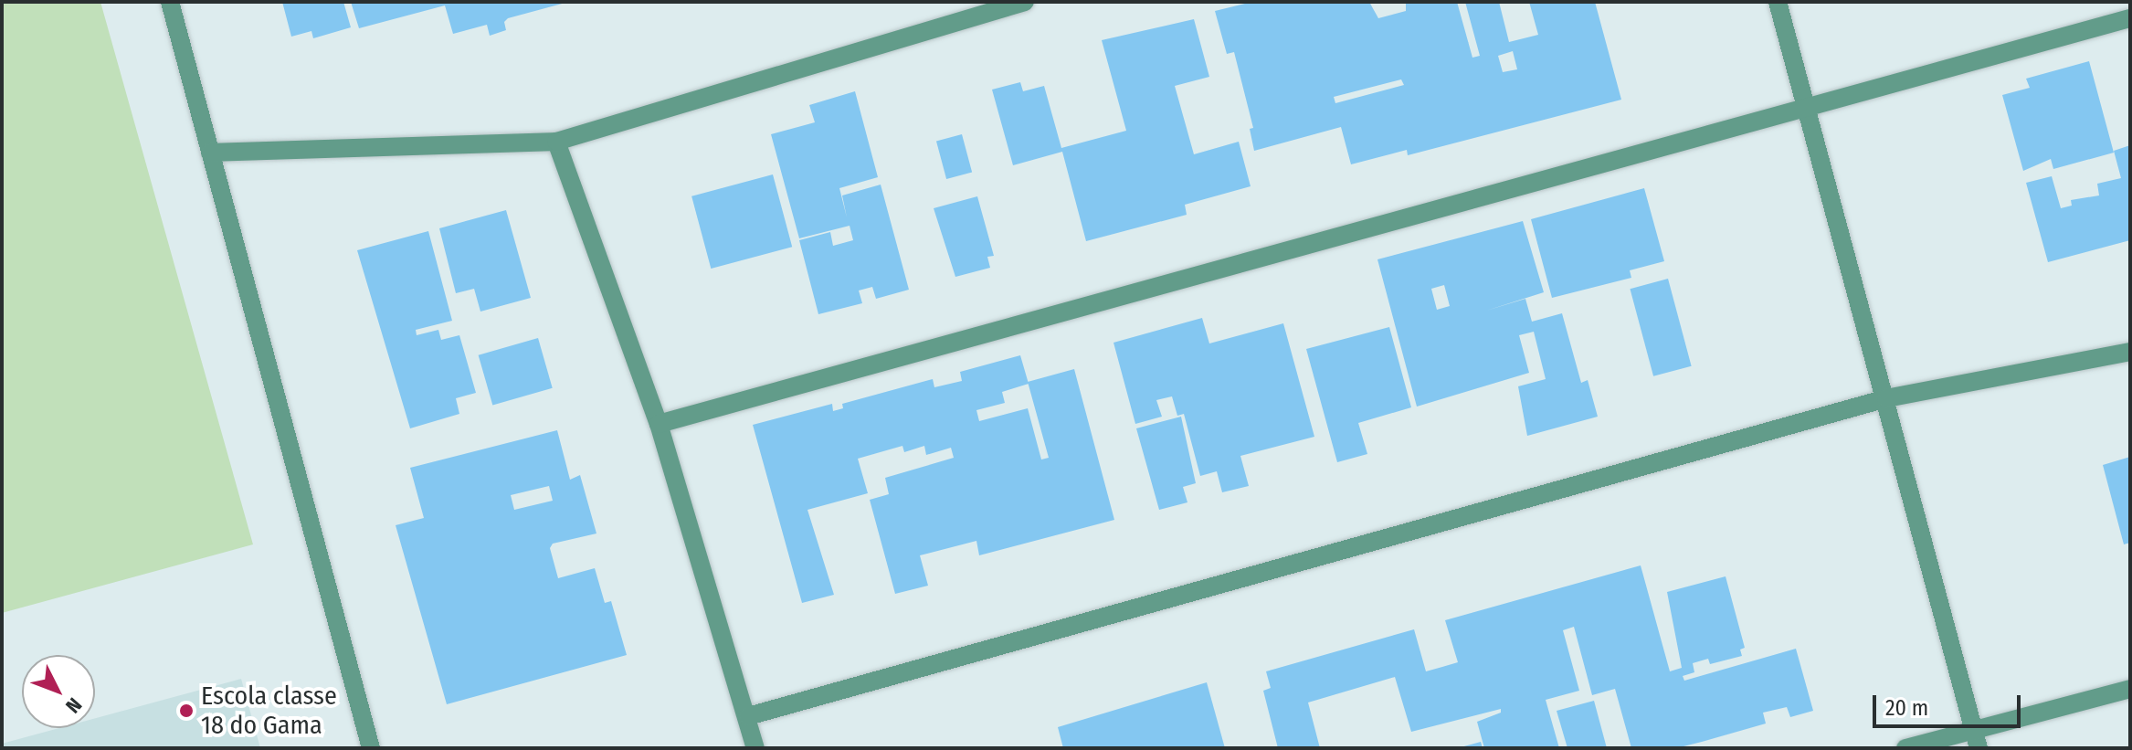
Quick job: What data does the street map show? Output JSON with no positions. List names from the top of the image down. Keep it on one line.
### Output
{"places":["Escola classe 18 do Gama"],"scale_bar":"20 m","north":"bottom right"}
